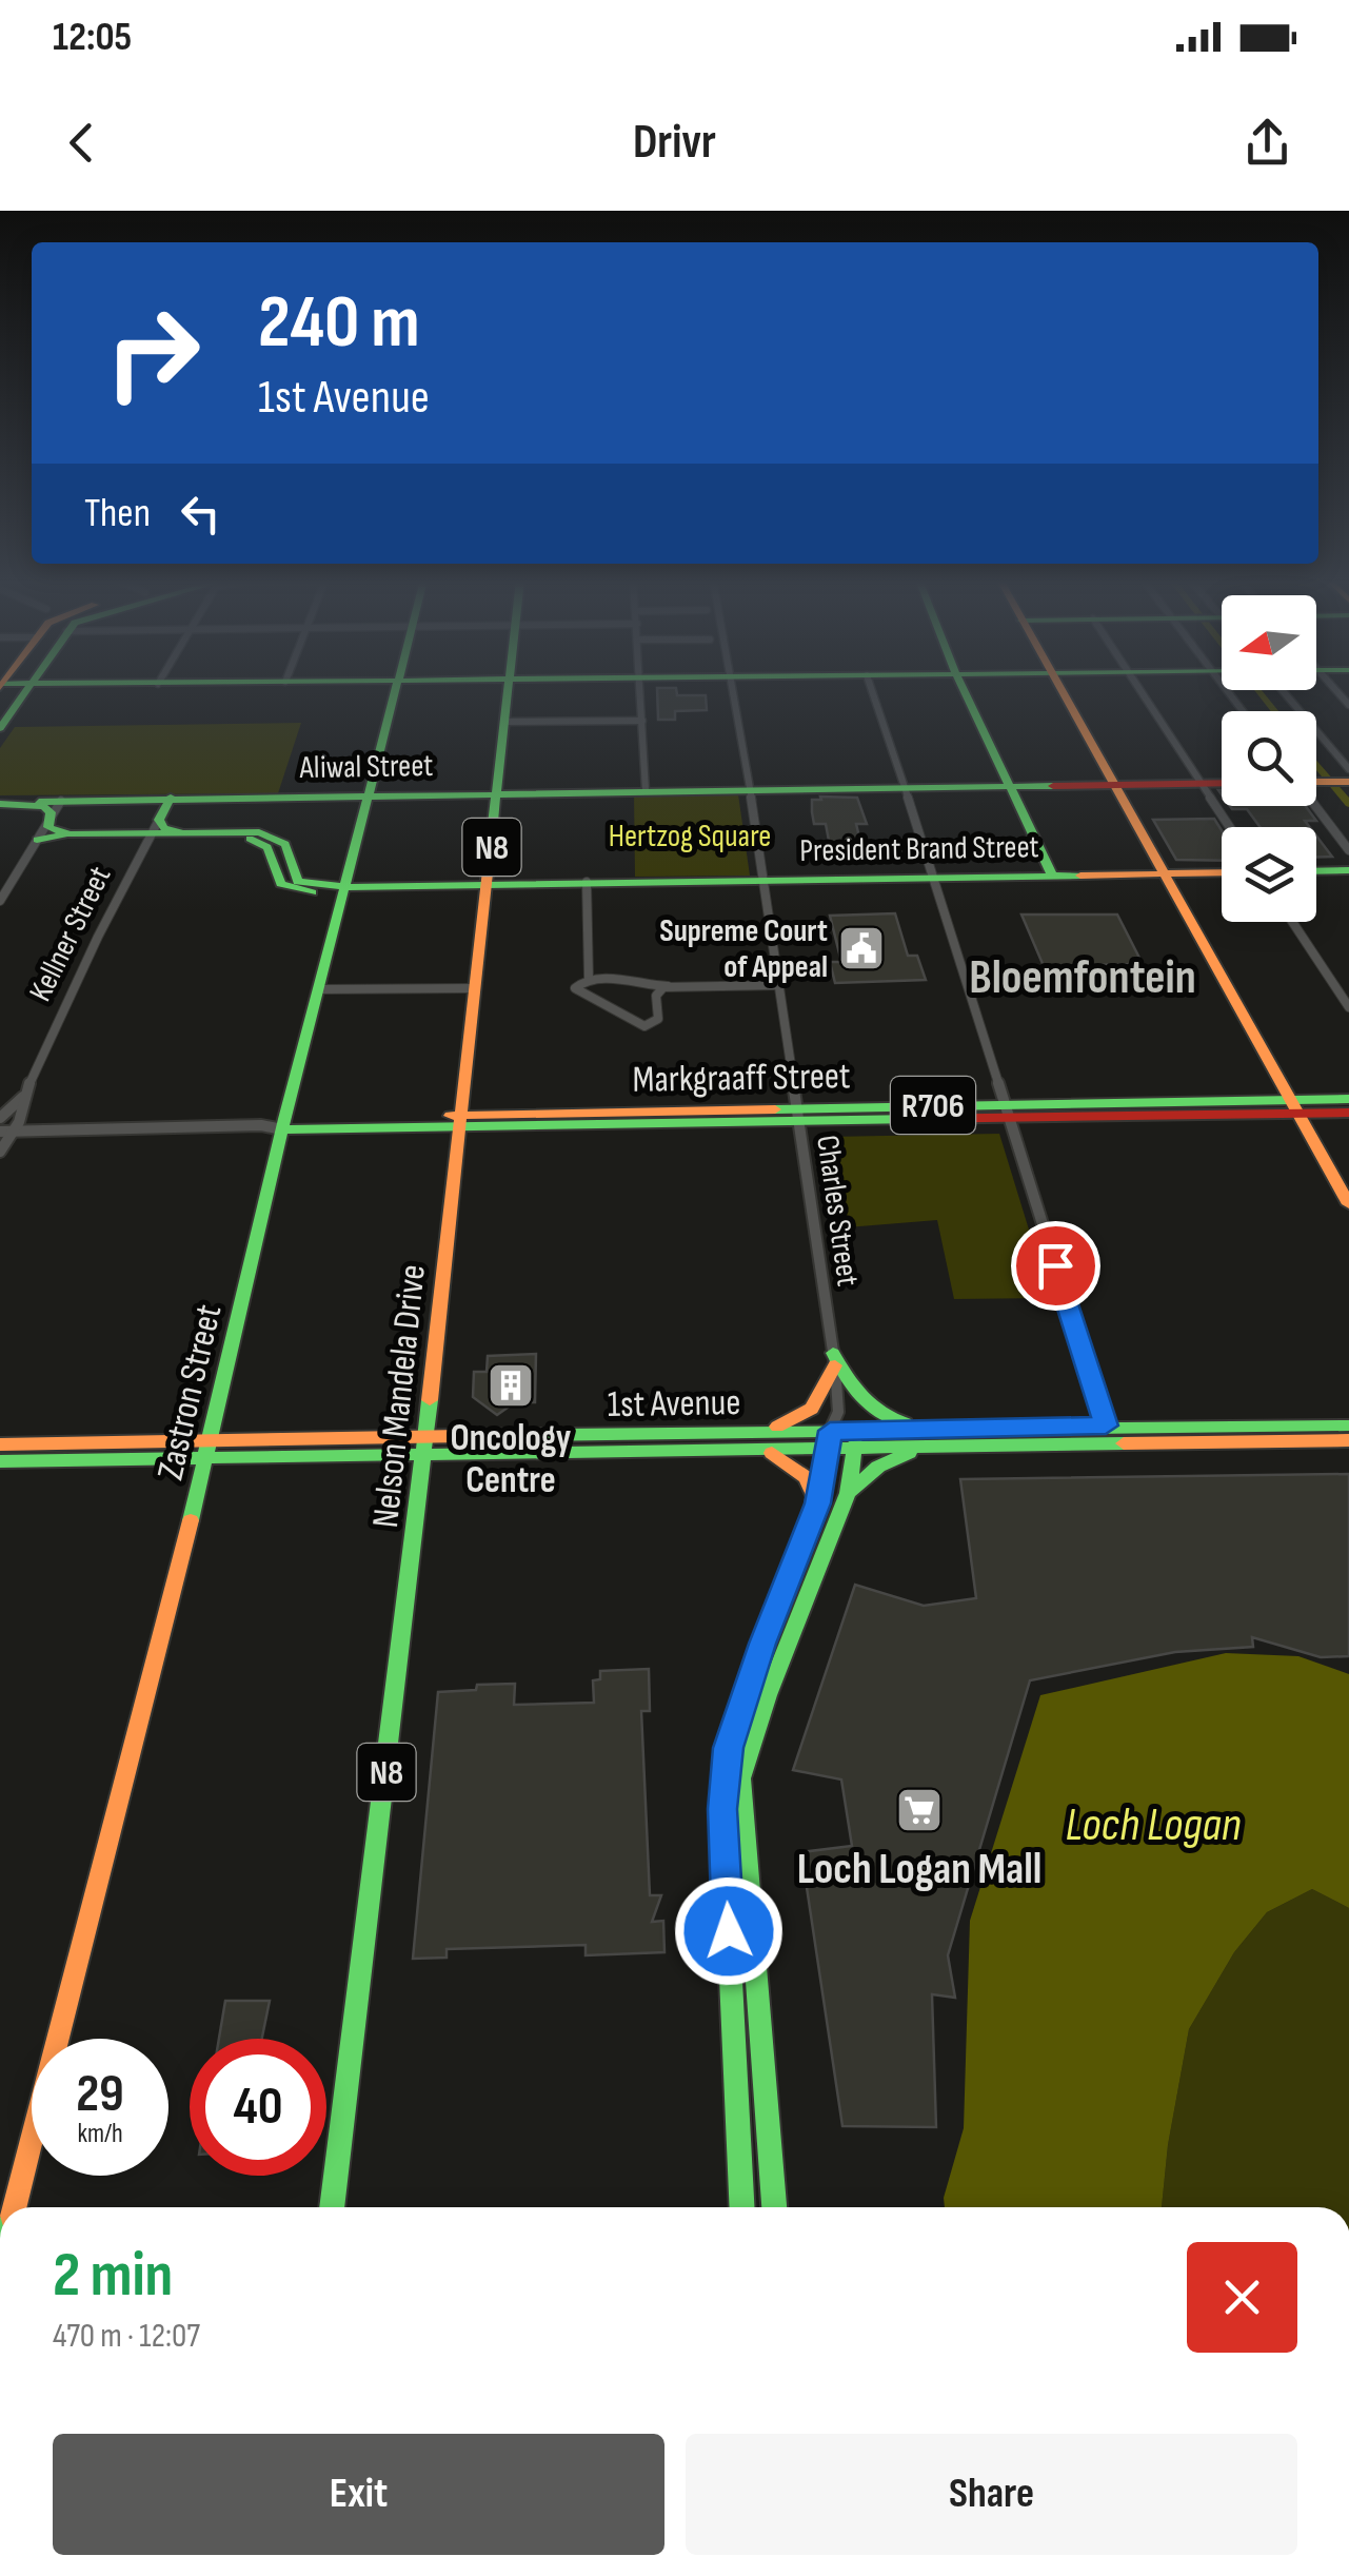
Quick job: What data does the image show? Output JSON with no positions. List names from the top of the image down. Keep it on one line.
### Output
{"streets":{"main road":["Aliwal Street","N8","President Brand Street","Kellner Street","Markgraaff Street","R706","Zastron Street","Nelson Mandela Drive","1st Avenue"],"street":["Charles Street"]},"crossings":[["Aliwal Street","Kellner Street"],["Aliwal Street","Charles Street"],["Aliwal Street","Zastron Street"],["Aliwal Street","Nelson Mandela Drive"],["President Brand Street","Charles Street"],["President Brand Street","Zastron Street"],["President Brand Street","Nelson Mandela Drive"],["Kellner Street","Markgraaff Street"],["Markgraaff Street","Charles Street"],["Markgraaff Street","Zastron Street"],["Markgraaff Street","Nelson Mandela Drive"],["Zastron Street","1st Avenue"],["Nelson Mandela Drive","1st Avenue"]],"districts":["Bloemfontein"],"water":["Loch Logan"],"parks":["Hertzog Square"],"places":{"public building":["Supreme Court of Appeal"],"building":["Oncology Centre"],"supermarket":["Loch Logan Mall"]},"north":"left","page":{"status":"12:05","header":"Drivr","turn":["240 m","1st Avenue"],"then":"Then","speed":"29 km/h","limit":"40","heading":["2 min","470 m · 12:07"],"buttons":["Exit","Share"]}}
